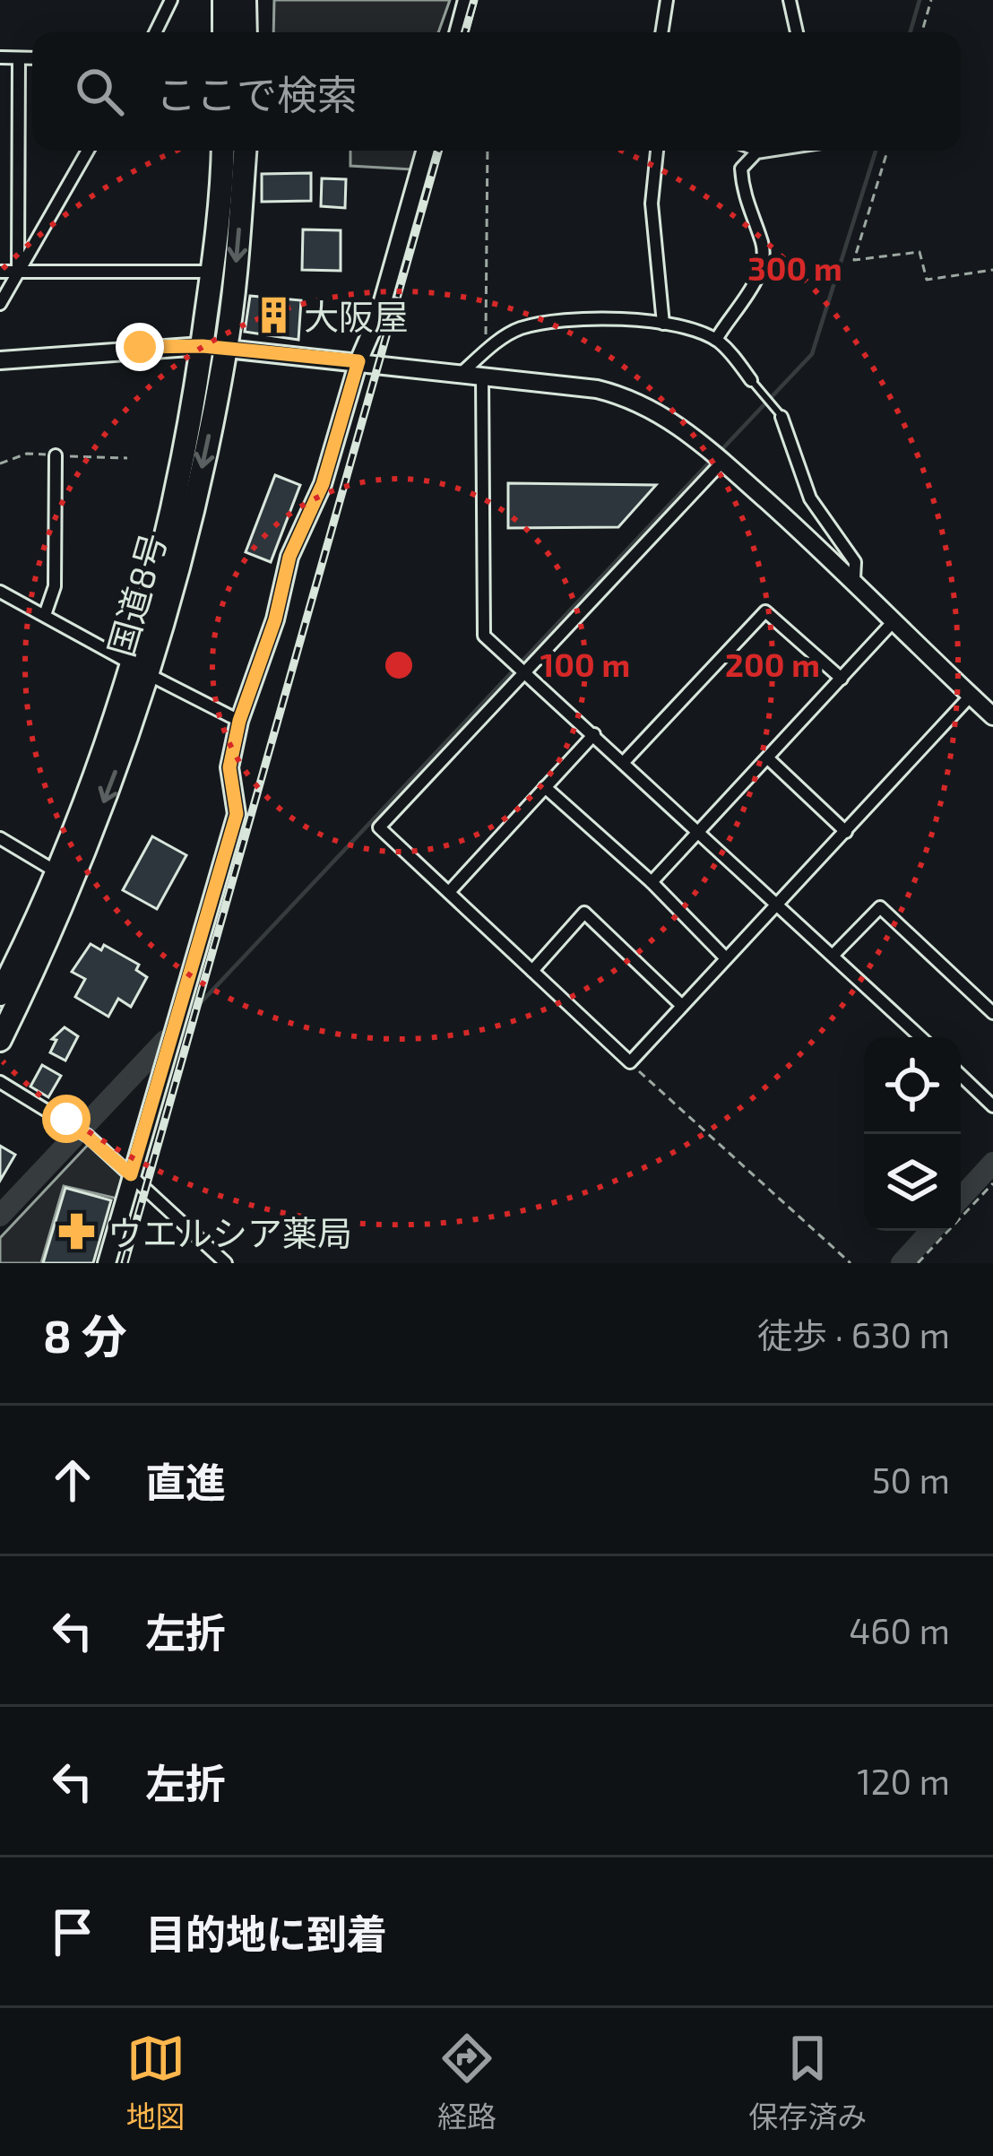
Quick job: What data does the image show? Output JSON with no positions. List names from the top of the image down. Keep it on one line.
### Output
{"streets":{"highway":["国道8号"]},"places":{"building":["大阪屋"],"pharmacy":["ウエルシア薬局"]},"page":{"search":"ここで検索","heading":["8 分","徒歩 · 630 m"],"list":[["直進","50 m"],["左折","460 m"],["左折","120 m"],"目的地に到着"],"nav":["地図","経路","保存済み"]},"rings":["300 m","100 m","200 m"]}
